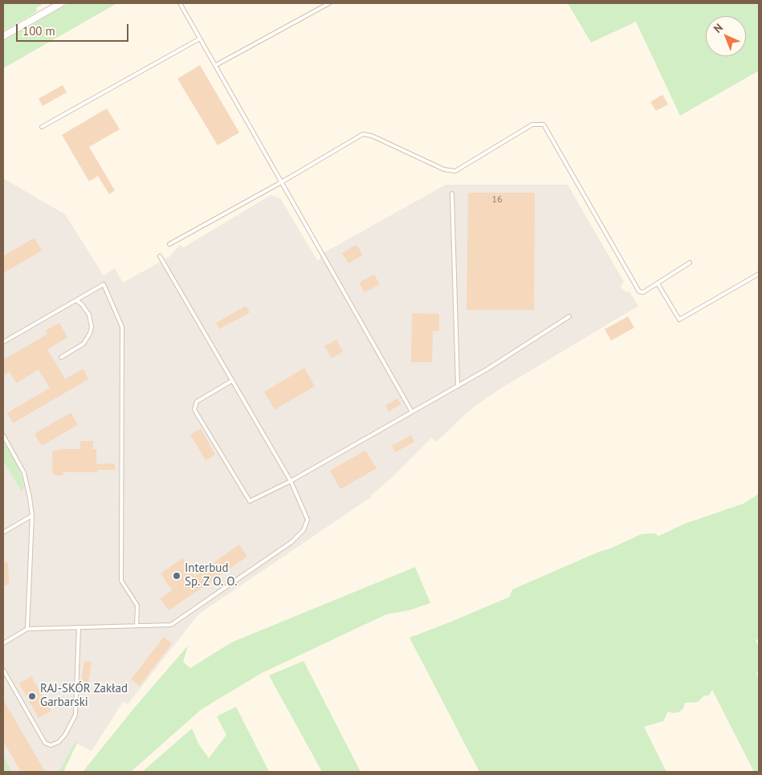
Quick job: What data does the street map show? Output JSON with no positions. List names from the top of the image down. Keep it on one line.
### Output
{"places":["Interbud Sp. Z O. O.","RAJ-SKÓR Zakład Garbarski"],"house_numbers":["16"],"scale_bar":"100 m","north":"top left"}
